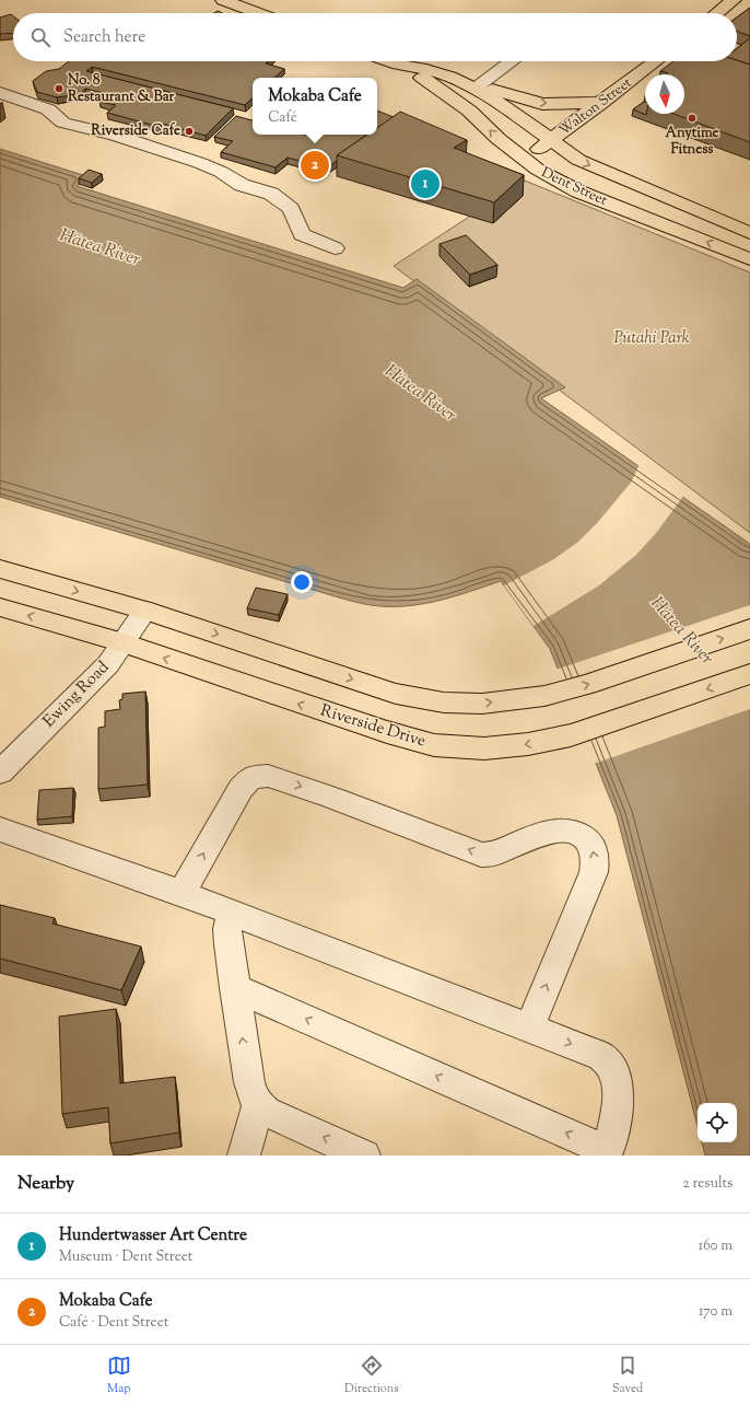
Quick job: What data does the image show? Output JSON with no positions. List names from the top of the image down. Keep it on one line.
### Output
{"streets":{"main road":["Walton Street","Dent Street","Riverside Drive"],"street":["Ewing Road"]},"crossings":[["Walton Street","Dent Street"],["Ewing Road","Riverside Drive"]],"water":["Hātea River"],"parks":["Pūtahi Park"],"places":["No. 8 Restaurant & Bar","Anytime Fitness","Riverside Cafe"],"north":"bottom","page":{"search":"Search here","popup":["Mokaba Cafe","Café"],"pins":["2","1"],"heading":["Nearby","2 results"],"list":[{"mark":"1","name":"Hundertwasser Art Centre","note":"Museum · Dent Street","value":"160 m"},{"mark":"2","name":"Mokaba Cafe","note":"Café · Dent Street","value":"170 m"}],"nav":["Map","Directions","Saved"]}}
